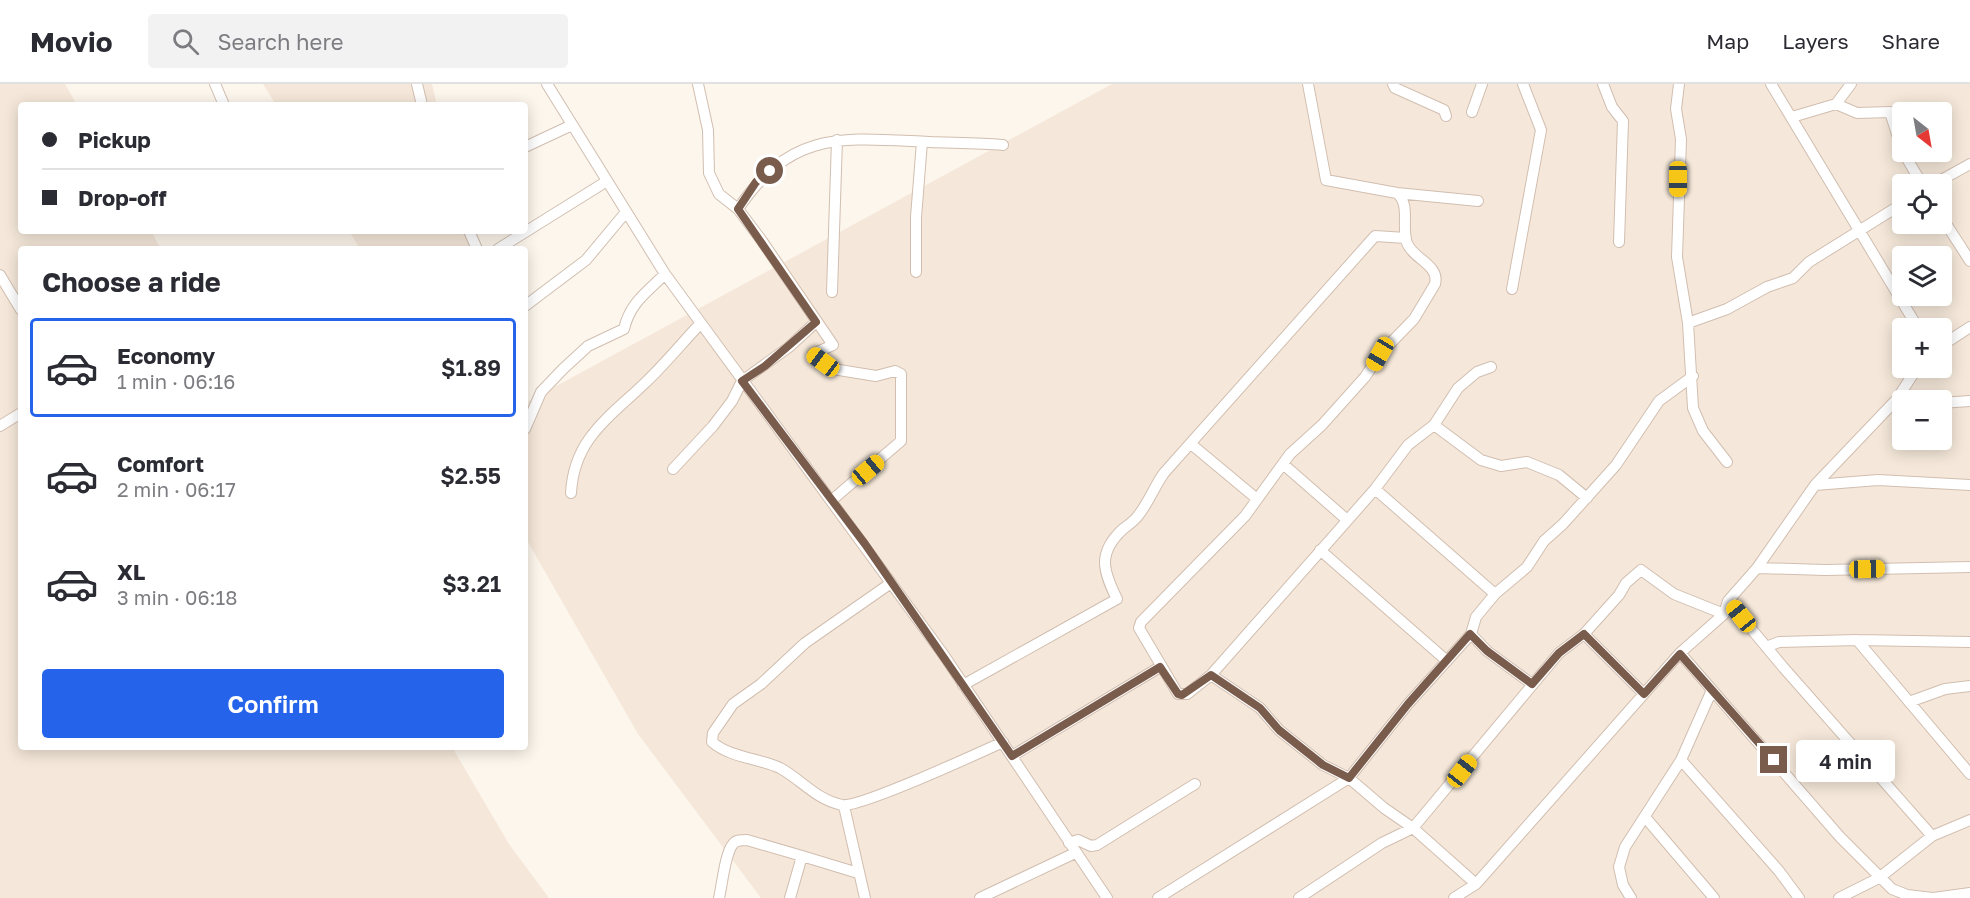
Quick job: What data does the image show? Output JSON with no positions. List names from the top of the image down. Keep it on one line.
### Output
{"north":"bottom right","page":{"header":"Movio","search":"Search here","nav":["Map","Layers","Share"],"map_buttons":["+","−"],"banner":["Pickup","Drop-off"],"heading":"Choose a ride","list":[{"name":"Economy","note":"1 min · 06:16","value":"$1.89"},{"name":"Comfort","note":"2 min · 06:17","value":"$2.55"},{"name":"XL","note":"3 min · 06:18","value":"$3.21"}],"buttons":"Confirm","bubble":"4 min"}}
